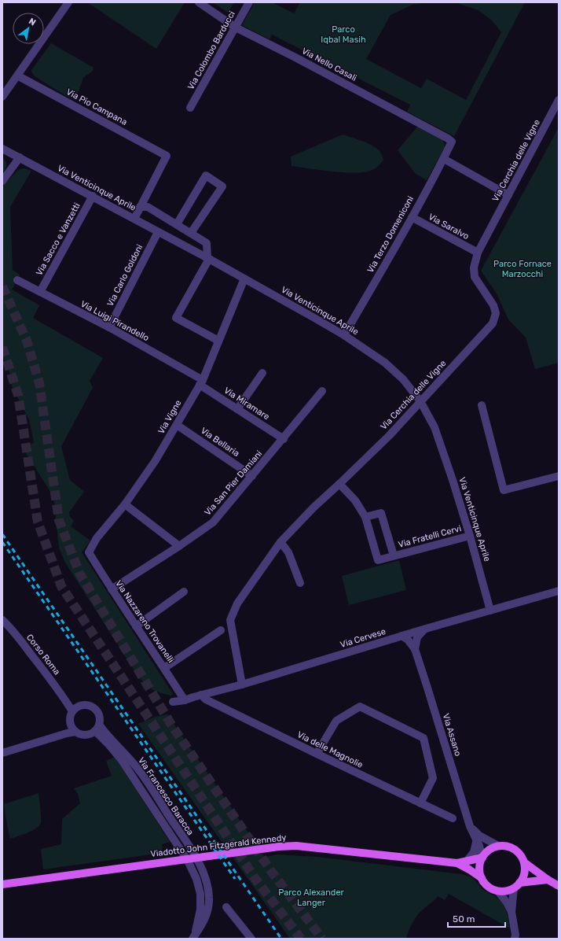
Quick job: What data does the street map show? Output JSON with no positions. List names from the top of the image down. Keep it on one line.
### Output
{"streets":{"main road":["Viadotto John Fitzgerald Kennedy"],"street":["Via Colombo Barducci","Via Nello Casali","Via Pio Campana","Via Cerchia delle Vigne","Via Venticinque Aprile","Via Saralvo","Via Terzo Domeniconi","Via Sacco e Vanzetti","Via Carlo Goldoni","Via Luigi Pirandello","Via Miramare","Via Vigne","Via Bellaria","Via San Pier Damiani","Via Fratelli Cervi","Via Nazzareno Trovanelli","Via Cervese","Corso Roma","Via Assano","Via delle Magnolie","Via Francesco Baracca"]},"crossings":[["Via Colombo Barducci","Via Nello Casali"],["Via Nello Casali","Via Terzo Domeniconi"],["Via Cerchia delle Vigne","Via Venticinque Aprile"],["Via Cerchia delle Vigne","Via Saralvo"],["Via Cerchia delle Vigne","Via Fratelli Cervi"],["Via Cerchia delle Vigne","Via Cervese"],["Via Venticinque Aprile","Via Terzo Domeniconi"],["Via Venticinque Aprile","Via Sacco e Vanzetti"],["Via Venticinque Aprile","Via Carlo Goldoni"],["Via Venticinque Aprile","Via Vigne"],["Via Venticinque Aprile","Via Fratelli Cervi"],["Via Venticinque Aprile","Via Cervese"],["Via Saralvo","Via Terzo Domeniconi"],["Via Sacco e Vanzetti","Via Luigi Pirandello"],["Via Carlo Goldoni","Via Luigi Pirandello"],["Via Luigi Pirandello","Via Miramare"],["Via Luigi Pirandello","Via Vigne"],["Via Miramare","Via Vigne"],["Via Miramare","Via San Pier Damiani"],["Via Vigne","Via Bellaria"],["Via Vigne","Via Nazzareno Trovanelli"],["Via Bellaria","Via San Pier Damiani"],["Via San Pier Damiani","Via Nazzareno Trovanelli"],["Via Nazzareno Trovanelli","Via Cervese"],["Via Cervese","Via Assano"],["Via Cervese","Via delle Magnolie"],["Corso Roma","Via Francesco Baracca"],["Via Assano","Viadotto John Fitzgerald Kennedy"]],"parks":["Parco Iqbal Masih","Parco Fornace Marzocchi","Parco Alexander Langer"],"scale_bar":"50 m","north":"top right"}
